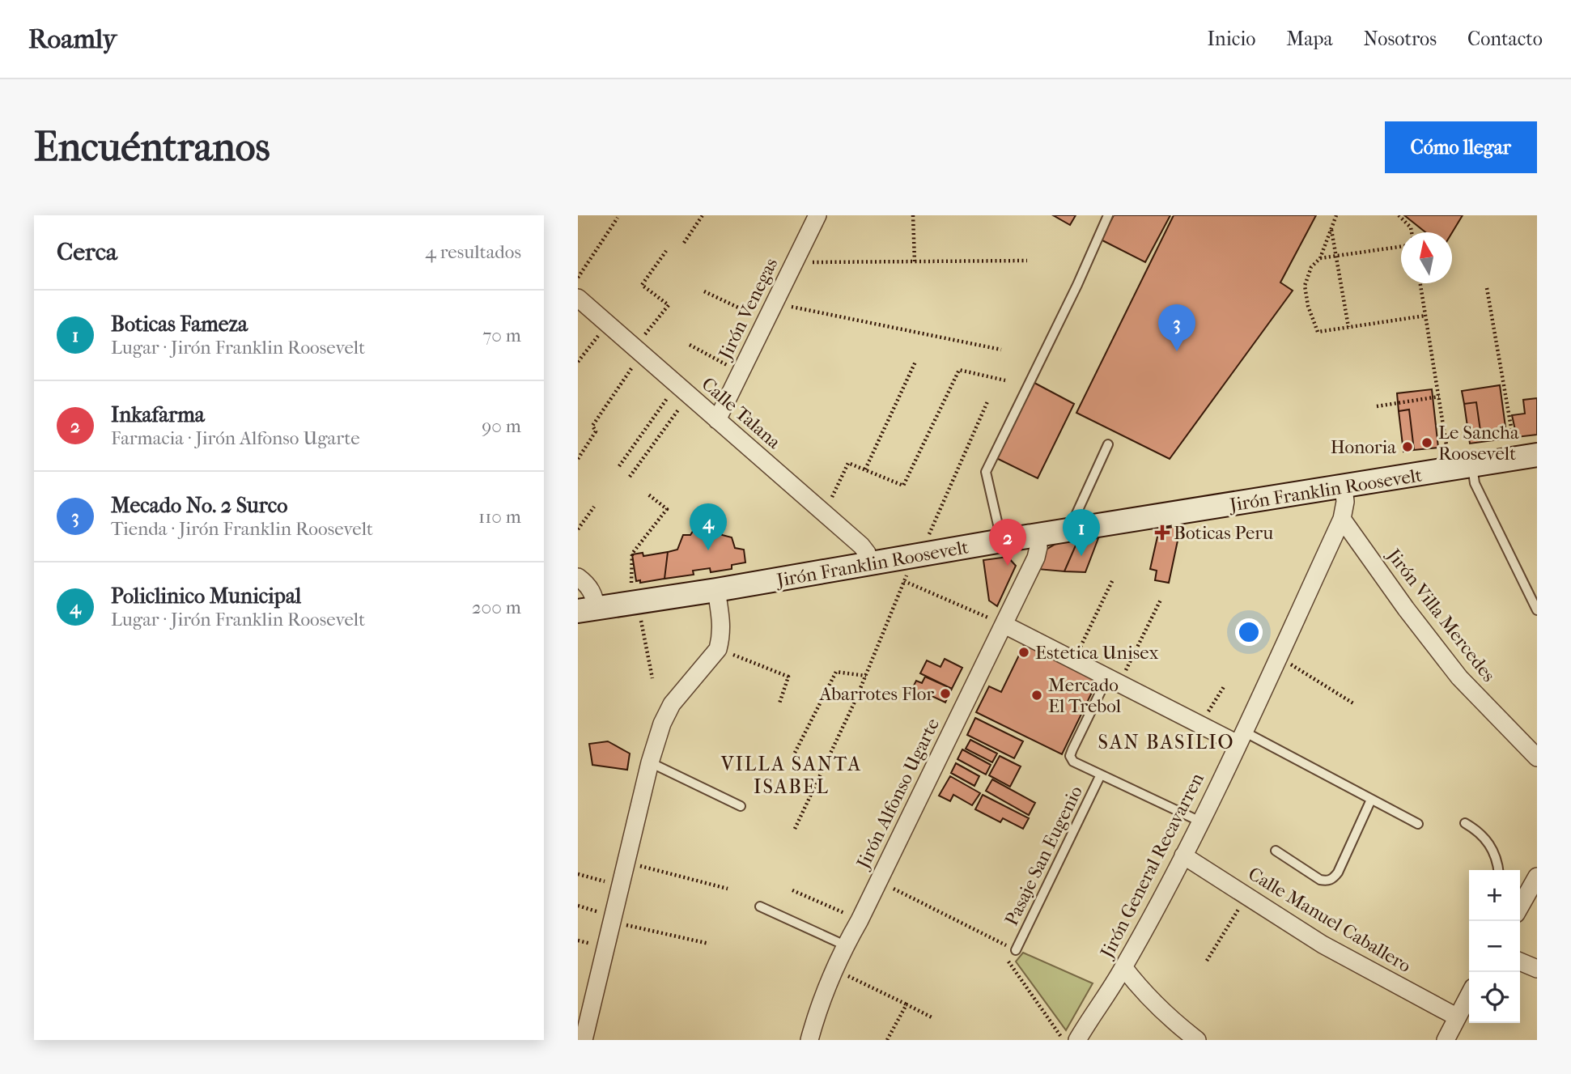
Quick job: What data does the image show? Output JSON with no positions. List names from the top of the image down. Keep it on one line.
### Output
{"streets":{"street":["Jirón Venegas","Calle Talana","Jirón Franklin Roosevelt","Jirón Villa Mercedes","Jirón Alfonso Ugarte","Jirón General Recavarren","Calle Manuel Caballero"],"lane":["Pasaje San Eugenio"]},"crossings":[["Jirón Venegas","Calle Talana"],["Calle Talana","Jirón Franklin Roosevelt"],["Jirón Franklin Roosevelt","Jirón Alfonso Ugarte"],["Jirón Franklin Roosevelt","Jirón General Recavarren"],["Jirón Villa Mercedes","Jirón General Recavarren"],["Jirón General Recavarren","Calle Manuel Caballero"]],"districts":["SAN BASILIO","VILLA SANTA ISABEL"],"places":{"other":["Le Sancha Roosevelt","Honoria","Estetica Unisex","Abarrotes Flor","Mercado El Trebol"],"health":["Boticas Peru"]},"north":"top","page":{"header":"Roamly","nav":["Inicio","Mapa","Nosotros","Contacto"],"buttons":"Cómo llegar","title":"Encuéntranos","heading":["Cerca","4 resultados"],"list":[{"mark":"1","name":"Boticas Fameza","note":"Lugar · Jirón Franklin Roosevelt","value":"70 m"},{"mark":"2","name":"Inkafarma","note":"Farmacia · Jirón Alfonso Ugarte","value":"90 m"},{"mark":"3","name":"Mecado No. 2 Surco","note":"Tienda · Jirón Franklin Roosevelt","value":"110 m"},{"mark":"4","name":"Policlinico Municipal","note":"Lugar · Jirón Franklin Roosevelt","value":"200 m"}],"pins":["3","4","1","2"],"map_buttons":["+","−"]}}
